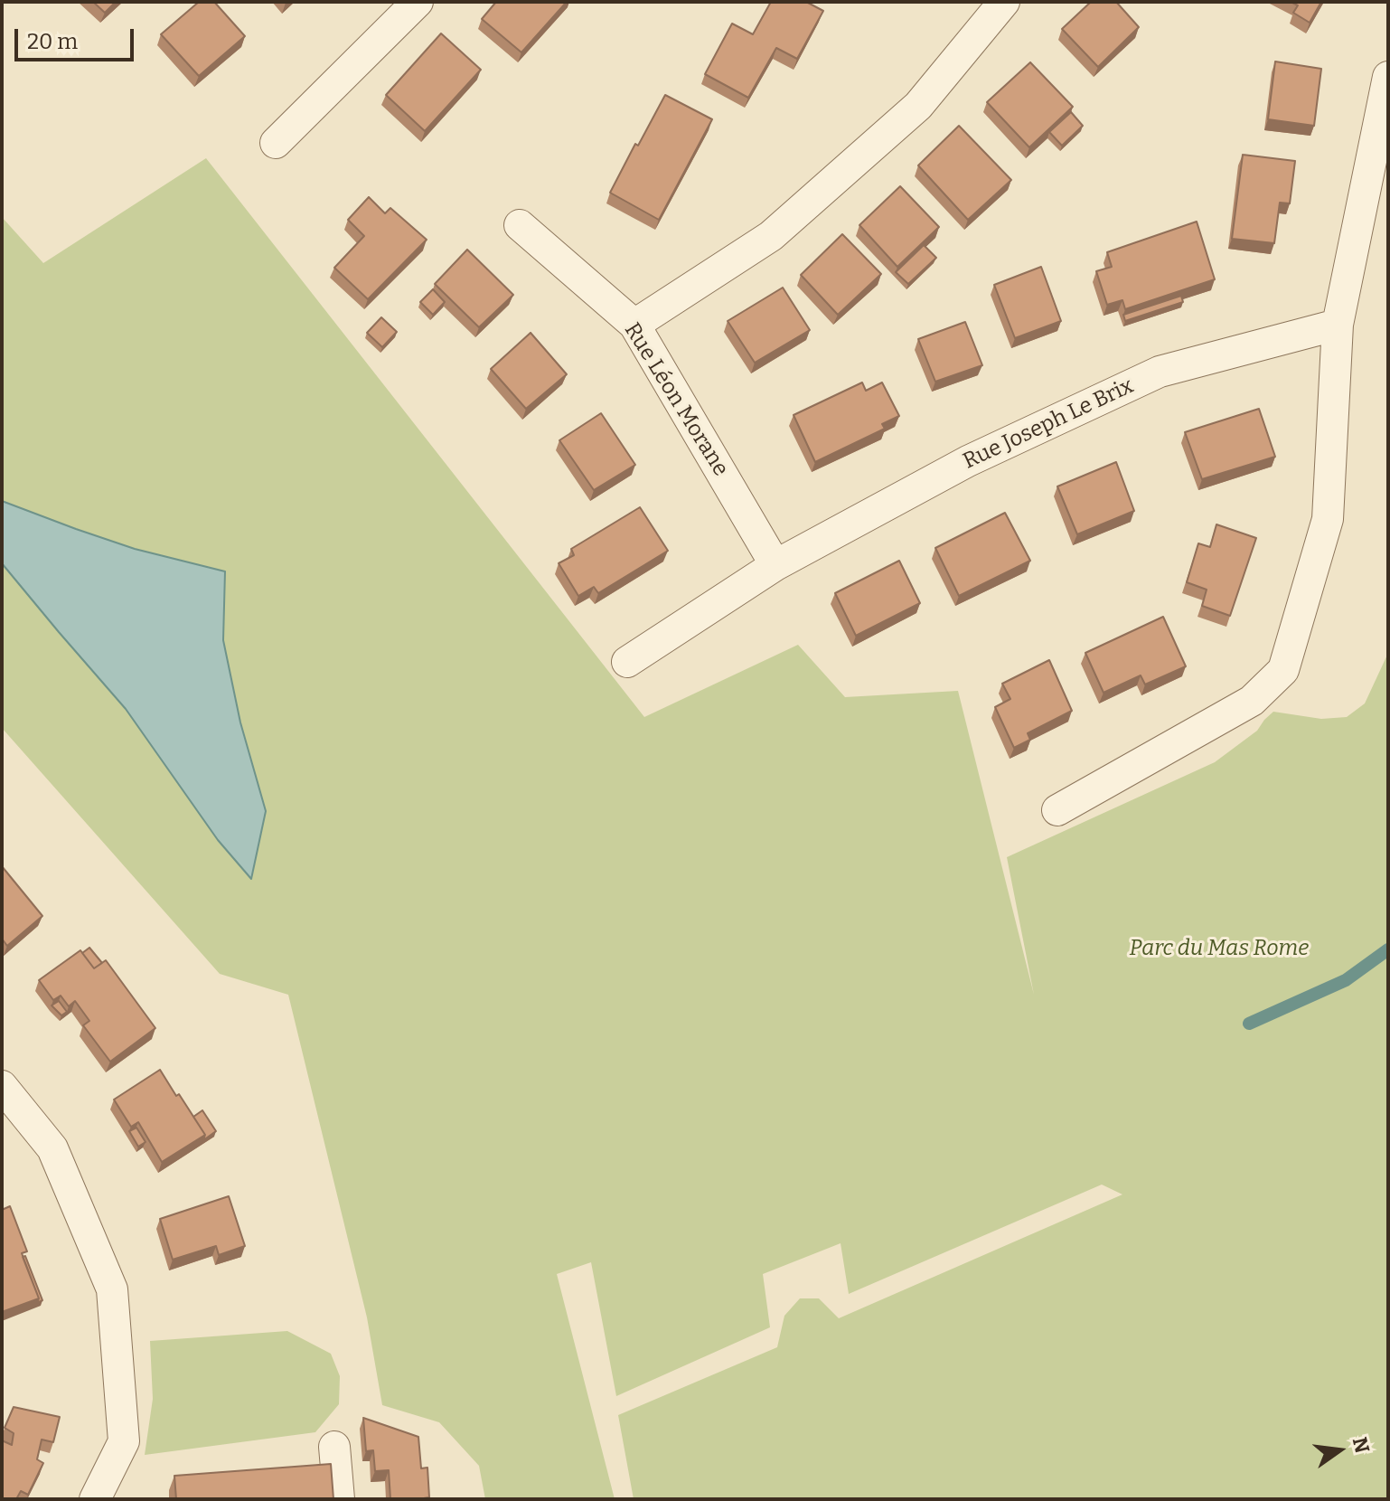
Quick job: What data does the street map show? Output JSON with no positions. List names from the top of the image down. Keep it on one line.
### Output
{"streets":{"street":["Rue Léon Morane","Rue Joseph Le Brix"]},"crossings":[["Rue Léon Morane","Rue Joseph Le Brix"]],"parks":["Parc du Mas Rome"],"scale_bar":"20 m","north":"right"}
